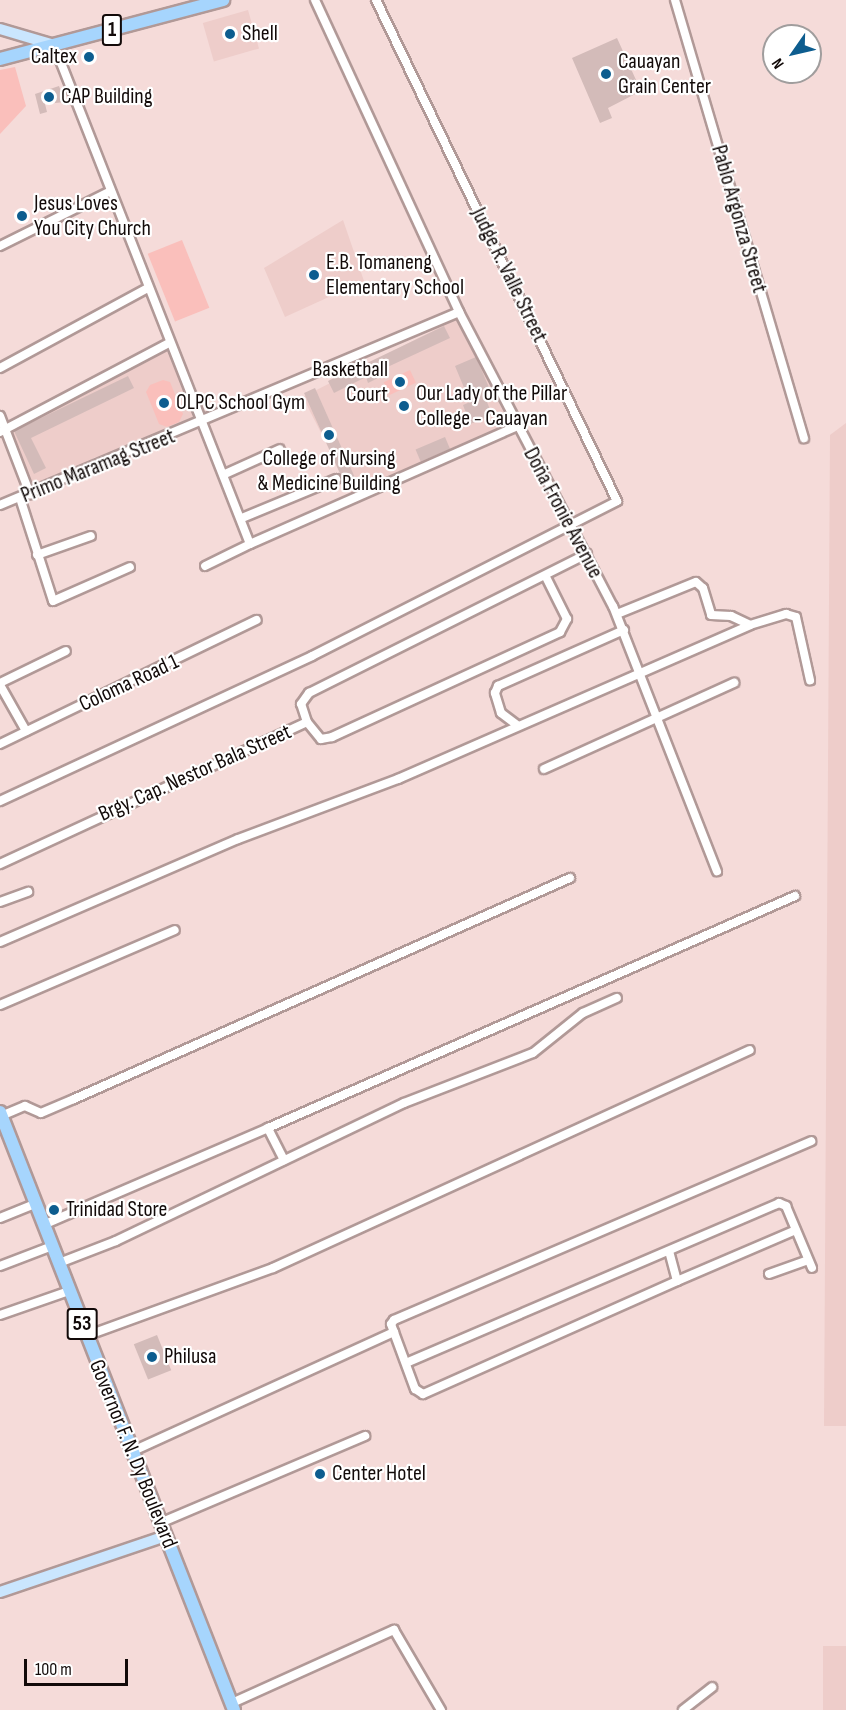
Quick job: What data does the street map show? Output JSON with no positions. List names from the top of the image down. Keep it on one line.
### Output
{"streets":{"highway":["1","53","Governor F. N. Dy Boulevard"],"street":["Pablo Argonza Street","Judge R. Valle Street","Primo Maramag Street","Doña Fronie Avenue","Coloma Road 1","Brgy. Cap. Nestor Bala Street"]},"crossings":[["Judge R. Valle Street","Doña Fronie Avenue"],["Primo Maramag Street","Doña Fronie Avenue"],["Doña Fronie Avenue","Brgy. Cap. Nestor Bala Street"]],"places":["Shell","Caltex","Cauayan Grain Center","CAP Building","Jesus Loves You City Church","E.B. Tomaneng Elementary School","Basketball Court","OLPC School Gym","Our Lady of the Pillar College - Cauayan","College of Nursing & Medicine Building","Trinidad Store","Philusa","Center Hotel"],"scale_bar":"100 m","north":"bottom left"}
